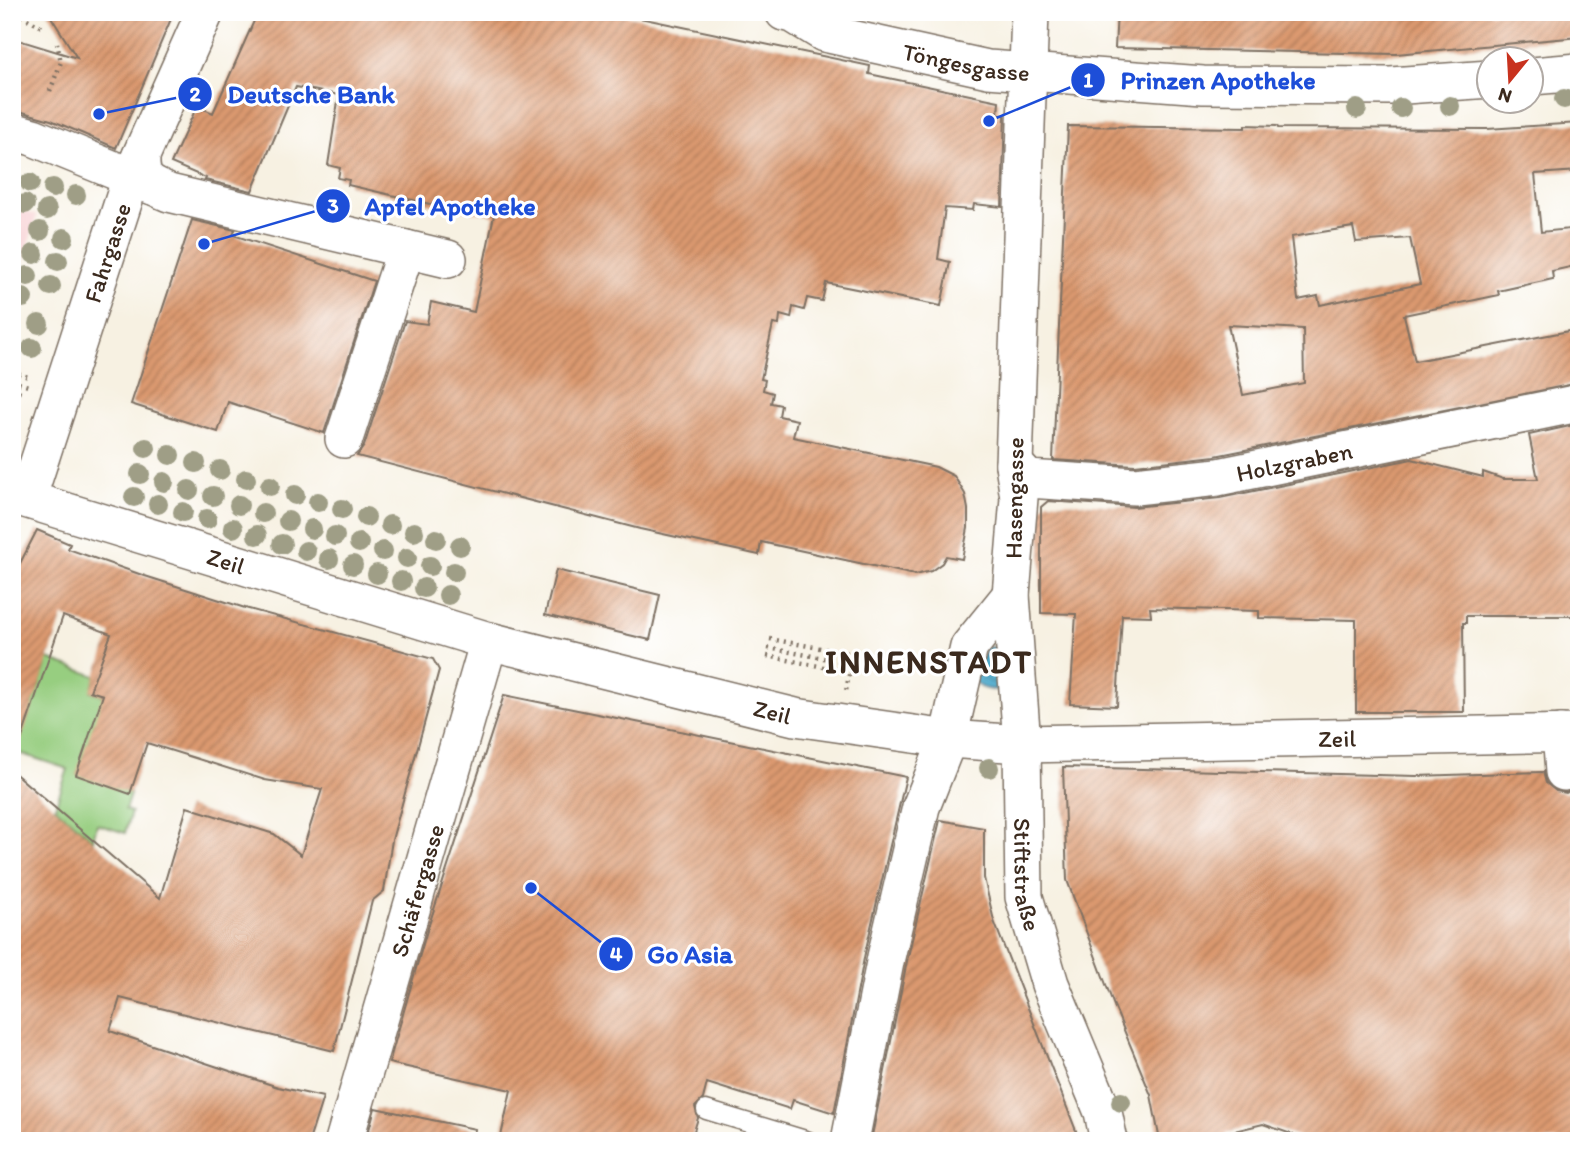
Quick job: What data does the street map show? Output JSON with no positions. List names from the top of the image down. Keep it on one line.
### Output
{"streets":{"street":["Töngesgasse","Fahrgasse","Holzgraben","Hasengasse","Zeil","Stiftstraße","Schäfergasse"]},"crossings":[["Töngesgasse","Hasengasse"],["Fahrgasse","Zeil"],["Holzgraben","Hasengasse"],["Hasengasse","Zeil"],["Hasengasse","Stiftstraße"],["Zeil","Stiftstraße"],["Zeil","Schäfergasse"]],"districts":["INNENSTADT"],"places":["Deutsche Bank","Prinzen Apotheke","Apfel Apotheke","Go Asia"],"north":"bottom"}
